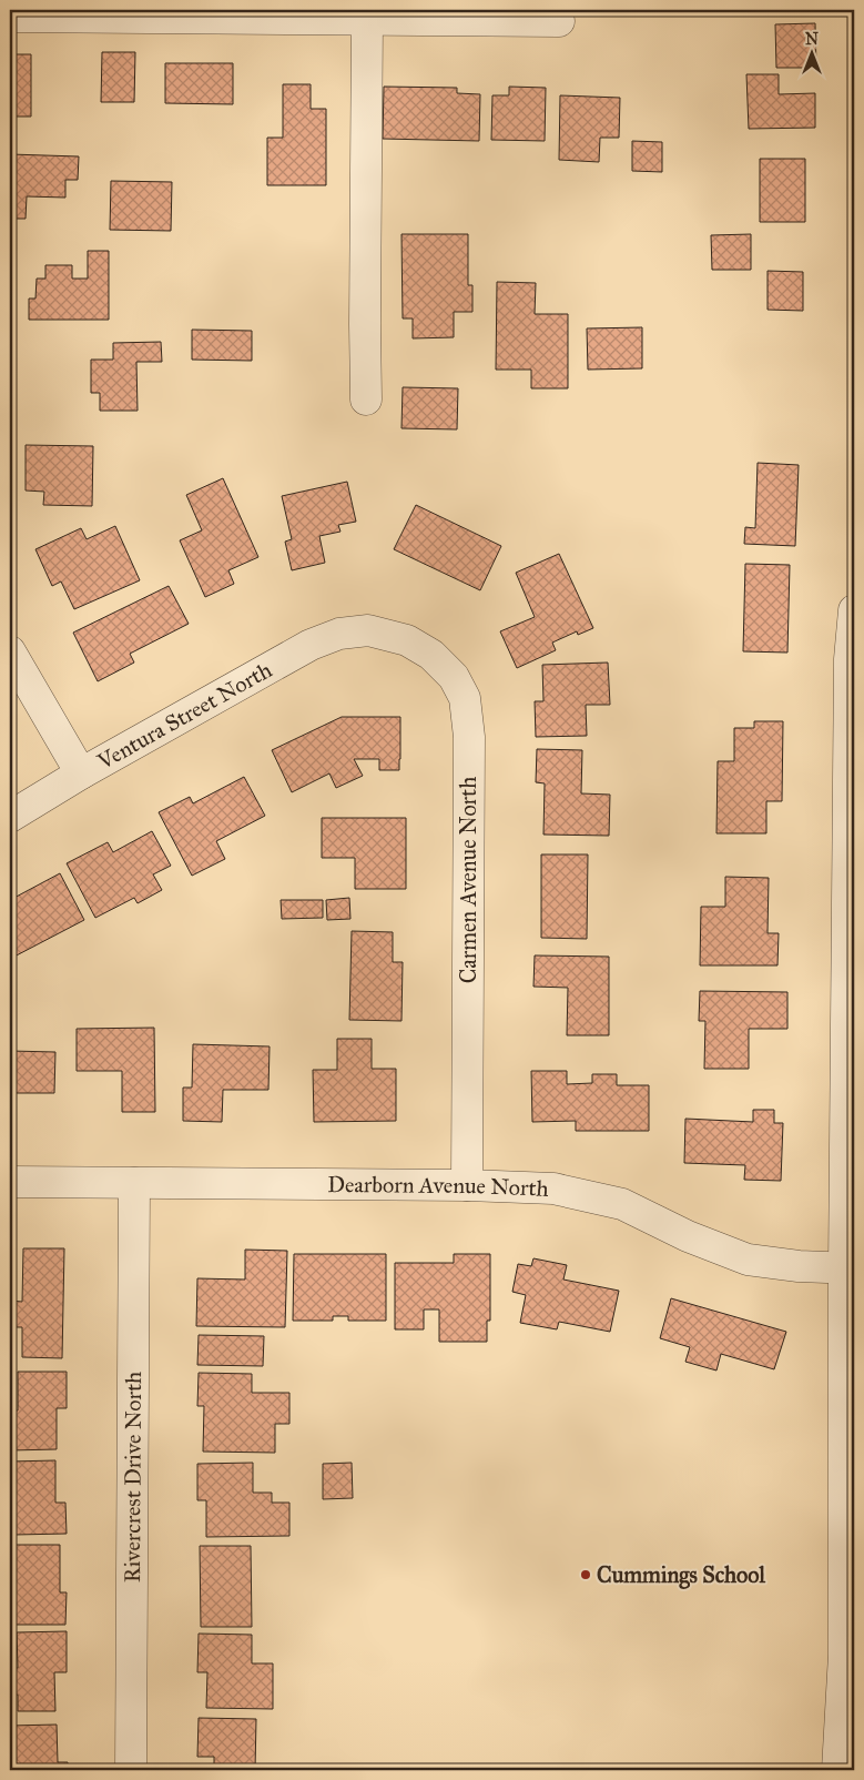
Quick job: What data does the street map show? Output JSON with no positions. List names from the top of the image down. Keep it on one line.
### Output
{"streets":{"street":["Ventura Street North","Carmen Avenue North","Dearborn Avenue North","Rivercrest Drive North"]},"crossings":[["Ventura Street North","Carmen Avenue North"],["Carmen Avenue North","Dearborn Avenue North"],["Dearborn Avenue North","Rivercrest Drive North"]],"places":["Cummings School"],"north":"top"}
